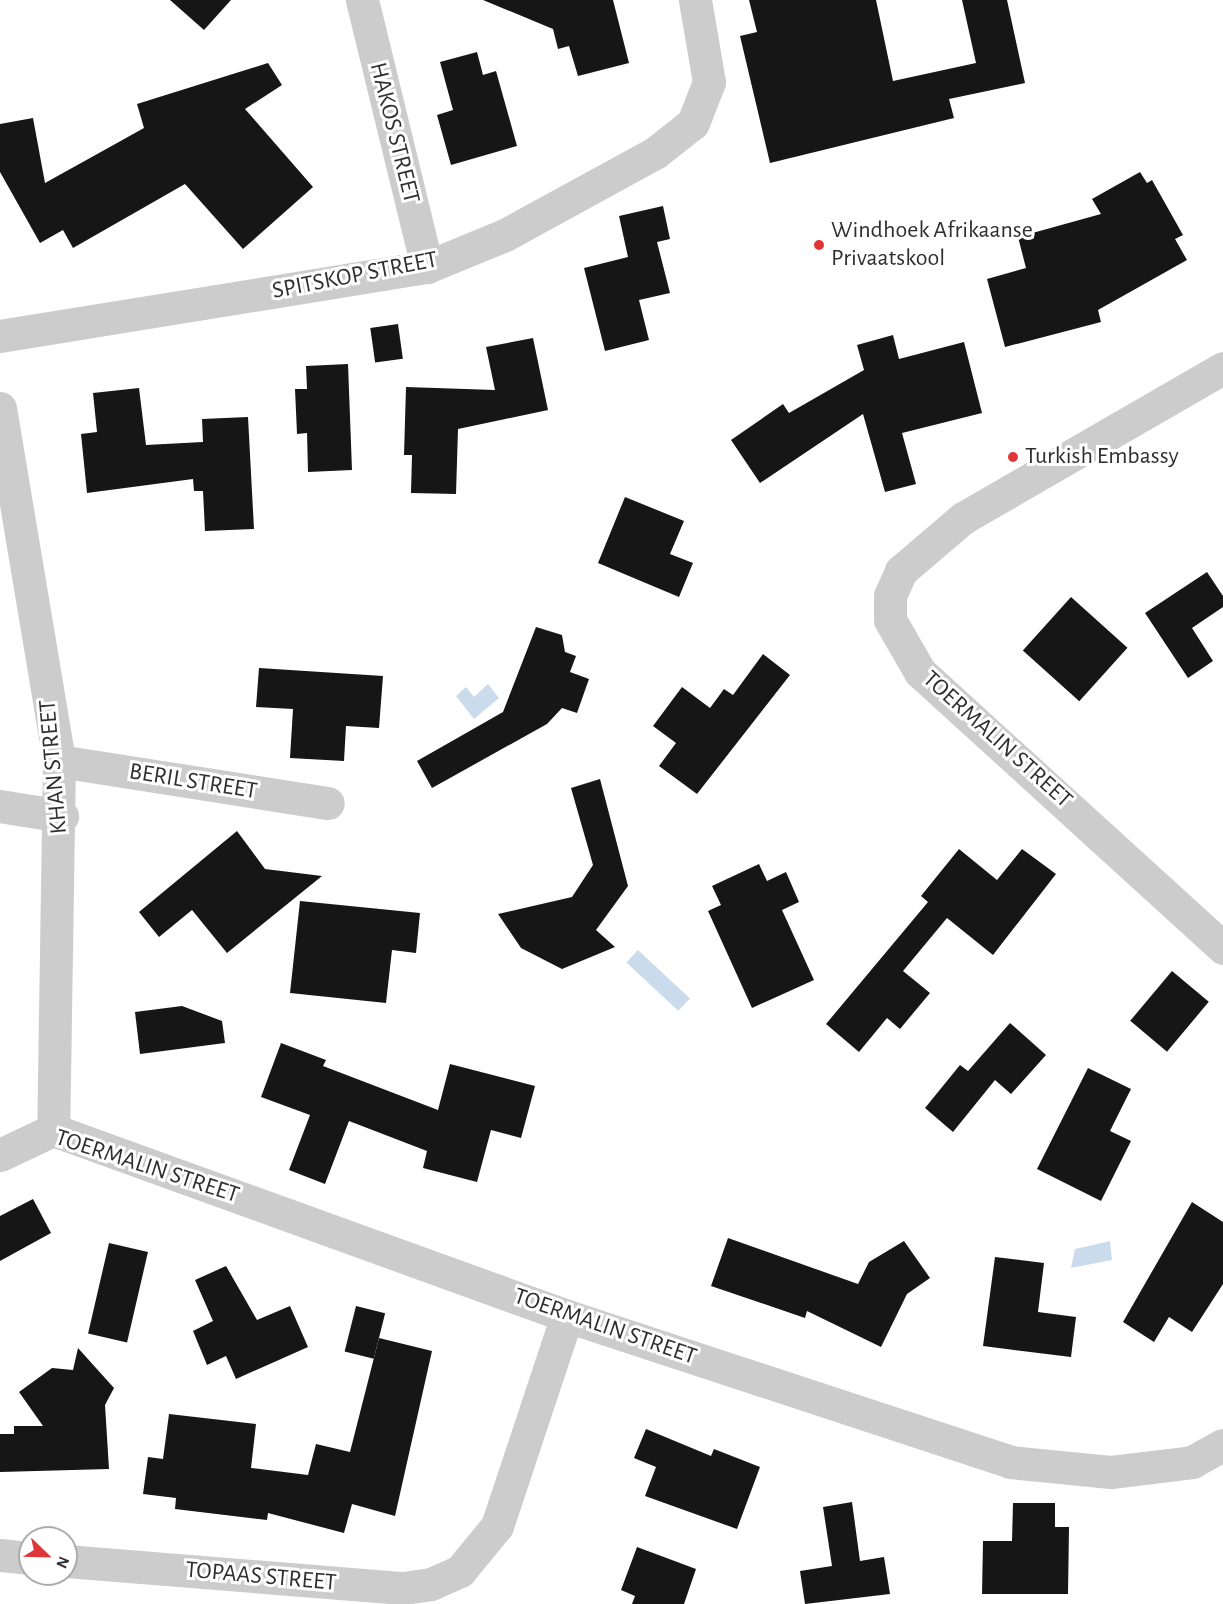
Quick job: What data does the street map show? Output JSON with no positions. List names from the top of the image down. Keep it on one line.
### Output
{"streets":{"street":["HAKOS STREET","SPITSKOP STREET","TOERMALIN STREET","KHAN STREET","BERIL STREET","TOPAAS STREET"]},"crossings":[["HAKOS STREET","SPITSKOP STREET"],["TOERMALIN STREET","KHAN STREET"],["TOERMALIN STREET","TOPAAS STREET"],["KHAN STREET","BERIL STREET"]],"places":["Windhoek Afrikaanse Privaatskool","Turkish Embassy"],"north":"bottom right"}
